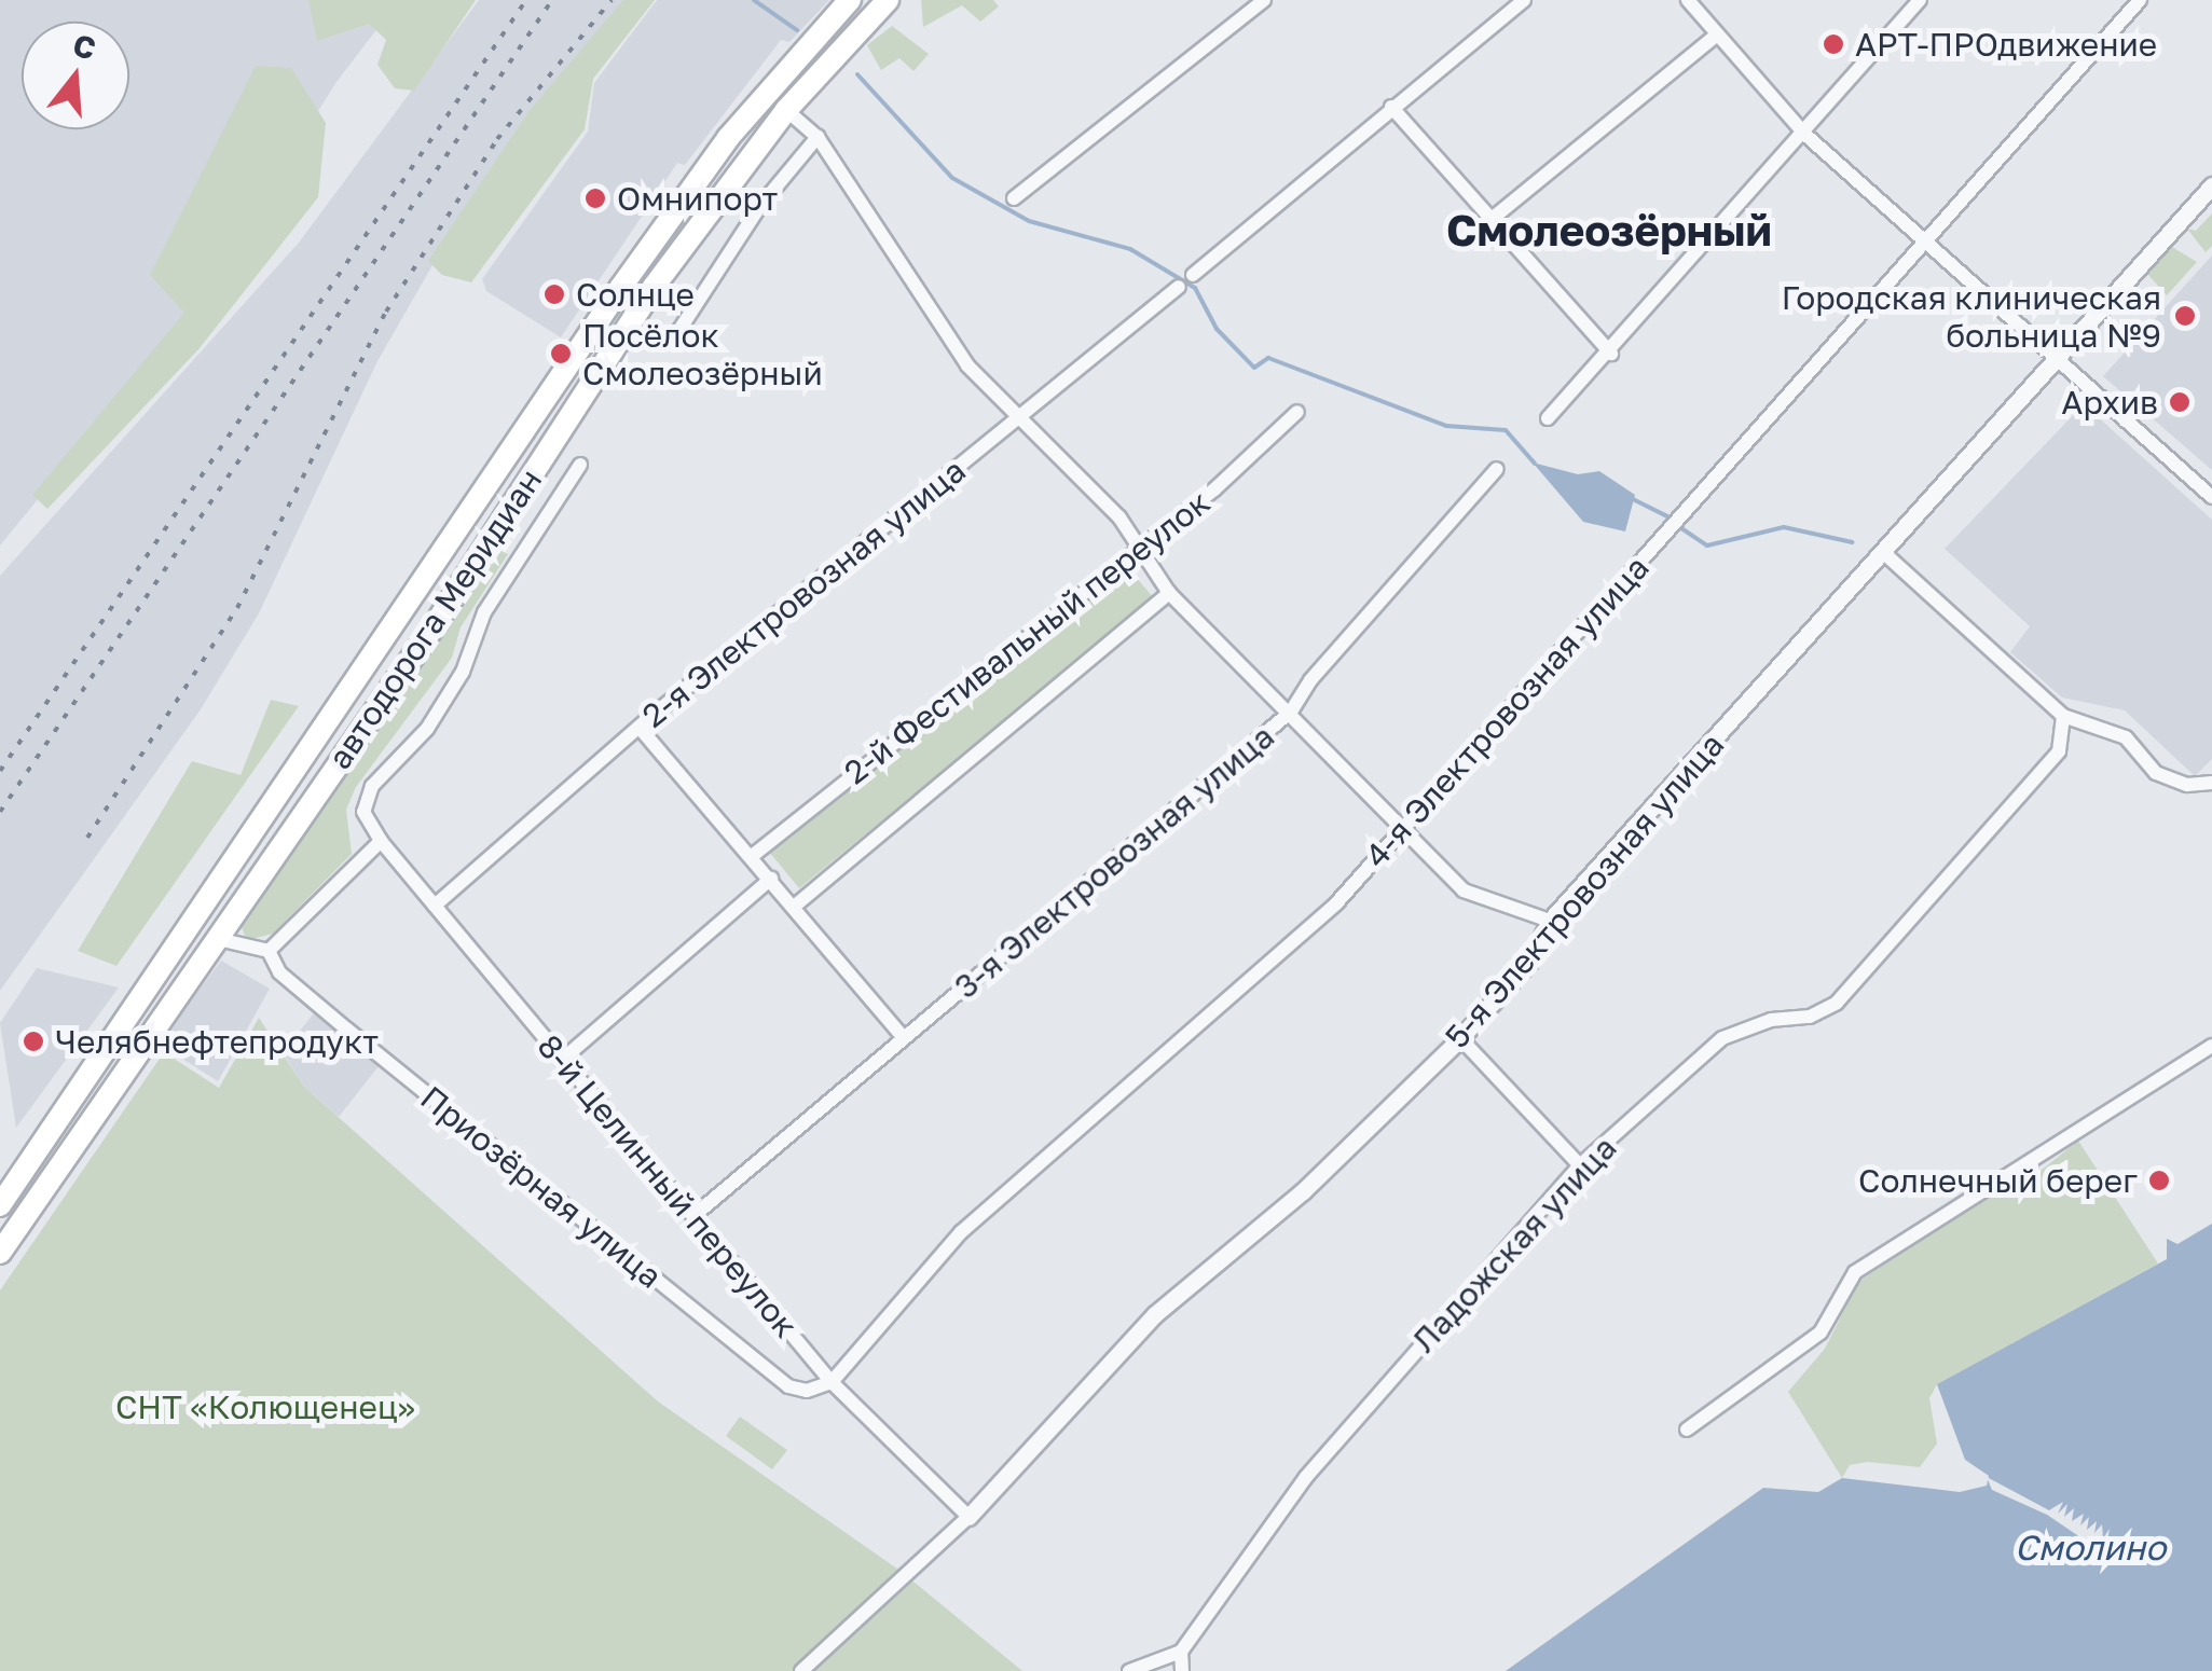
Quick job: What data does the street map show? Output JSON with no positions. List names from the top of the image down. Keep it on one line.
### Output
{"streets":{"main road":["автодорога Меридиан"],"street":["2-я Электровозная улица","2-й Фестивальный переулок","4-я Электровозная улица","3-я Электровозная улица","5-я Электровозная улица","8-й Целинный переулок","Приозёрная улица","Ладожская улица"]},"crossings":[["2-я Электровозная улица","8-й Целинный переулок"],["4-я Электровозная улица","8-й Целинный переулок"],["4-я Электровозная улица","Приозёрная улица"],["3-я Электровозная улица","8-й Целинный переулок"],["5-я Электровозная улица","8-й Целинный переулок"],["8-й Целинный переулок","Приозёрная улица"]],"districts":["Смолеозёрный"],"water":["Смолино"],"parks":["СНТ «Колющенец»"],"places":["АРТ-ПРОдвижение","Омнипорт","Солнце","Городская клиническая больница №9","Посёлок Смолеозёрный","Архив","Челябнефтепродукт","Солнечный берег"],"north":"top"}
